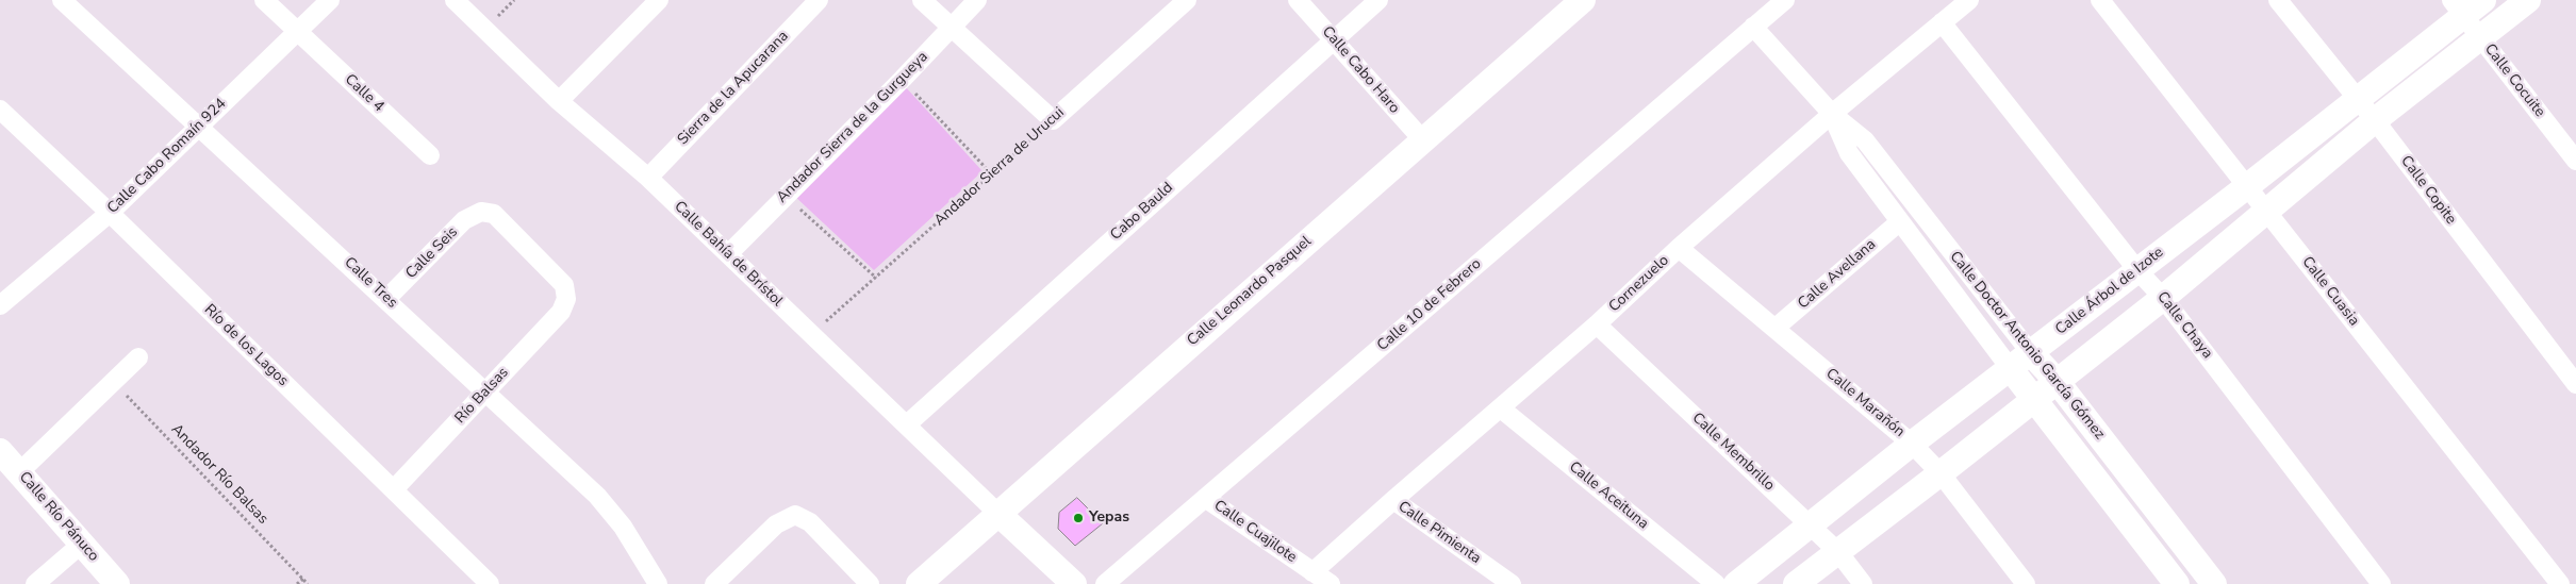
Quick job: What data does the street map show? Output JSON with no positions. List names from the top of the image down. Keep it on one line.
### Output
{"streets":{"street":["Calle Cabo Haro","Calle Cocuite","Sierra de la Apucarana","Calle 4","Andador Sierra de la Gurgueya","Calle Cabo Romaín 924","Andador Sierra de Urucui","Calle Copite","Cabo Bauld","Calle Seis","Calle Bahía de Brístol","Calle Avellana","Calle Tres","Cornezuelo","Calle Leonardo Pasquel","Calle Árbol de Izote","Calle Cuasia","Calle 10 de Febrero","Calle Chaya","Río de los Lagos","Calle Doctor Antonio García Gómez","Río Balsas","Calle Marañón","Calle Membrillo","Calle Aceituna","Calle Río Pánuco","Calle Cuajilote","Calle Pimienta"],"path":["Andador Río Balsas"]},"crossings":[["Calle Cabo Haro","Cabo Bauld"],["Calle Cabo Haro","Calle Leonardo Pasquel"],["Calle Cocuite","Calle Árbol de Izote"],["Sierra de la Apucarana","Calle Bahía de Brístol"],["Calle 4","Calle Cabo Romaín 924"],["Andador Sierra de la Gurgueya","Calle Bahía de Brístol"],["Calle Cabo Romaín 924","Calle Tres"],["Calle Cabo Romaín 924","Río de los Lagos"],["Andador Sierra de Urucui","Calle Bahía de Brístol"],["Calle Copite","Calle Árbol de Izote"],["Cabo Bauld","Calle Bahía de Brístol"],["Calle Seis","Calle Tres"],["Calle Seis","Río Balsas"],["Calle Bahía de Brístol","Calle Leonardo Pasquel"],["Calle Avellana","Calle Doctor Antonio García Gómez"],["Calle Avellana","Calle Marañón"],["Calle Tres","Río Balsas"],["Cornezuelo","Calle Chaya"],["Cornezuelo","Calle Doctor Antonio García Gómez"],["Cornezuelo","Calle Marañón"],["Cornezuelo","Calle Membrillo"],["Cornezuelo","Calle Aceituna"],["Cornezuelo","Calle Cuajilote"],["Cornezuelo","Calle Pimienta"],["Calle Árbol de Izote","Calle Cuasia"],["Calle Árbol de Izote","Calle Chaya"],["Calle Árbol de Izote","Calle Doctor Antonio García Gómez"],["Calle Árbol de Izote","Calle Marañón"],["Calle Árbol de Izote","Calle Membrillo"],["Calle 10 de Febrero","Calle Doctor Antonio García Gómez"],["Calle 10 de Febrero","Calle Cuajilote"],["Río de los Lagos","Río Balsas"]],"places":["Yepas"]}
